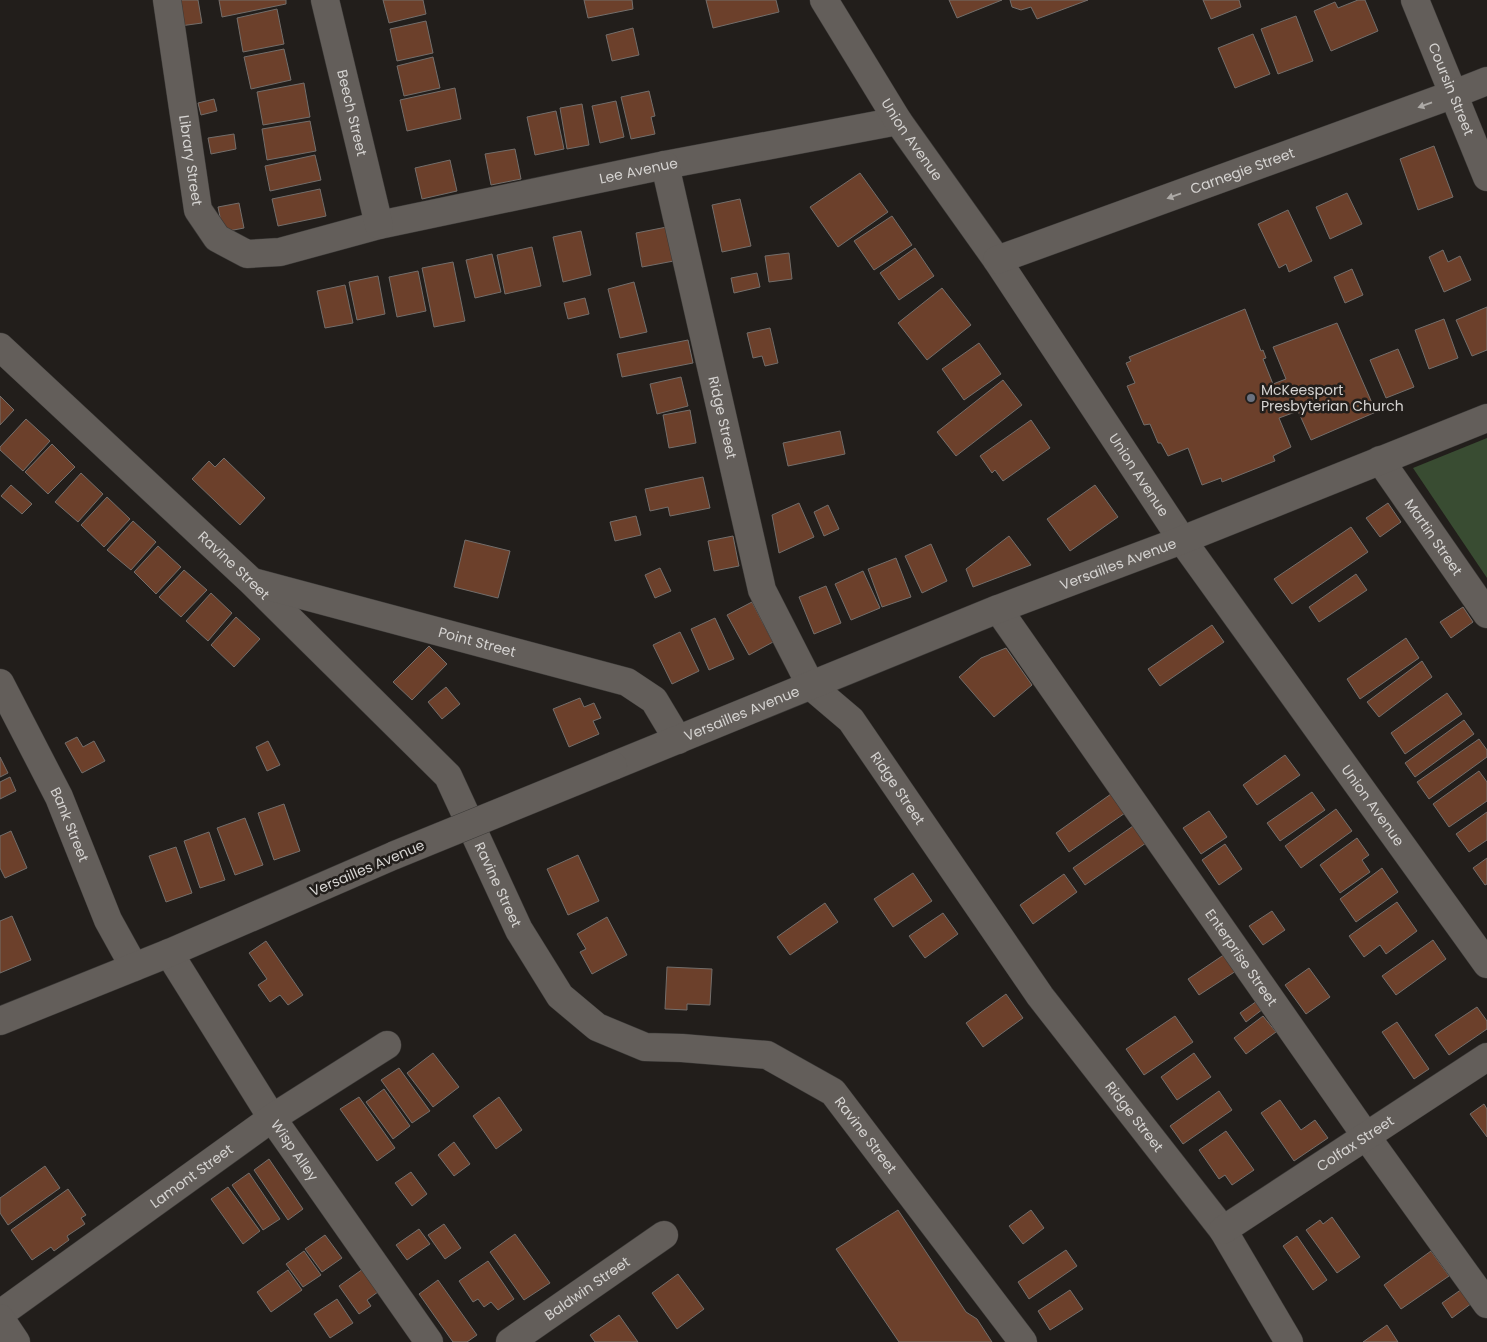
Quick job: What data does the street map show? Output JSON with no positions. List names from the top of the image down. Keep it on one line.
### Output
{"streets":{"street":["Coursin Street","Beech Street","Union Avenue","Library Street","Lee Avenue","Carnegie Street","Ridge Street","Martin Street","Versailles Avenue","Ravine Street","Point Street","Bank Street","Enterprise Street","Colfax Street","Wisp Alley","Lamont Street","Baldwin Street"]},"crossings":[["Coursin Street","Carnegie Street"],["Beech Street","Library Street"],["Beech Street","Lee Avenue"],["Union Avenue","Lee Avenue"],["Union Avenue","Carnegie Street"],["Union Avenue","Versailles Avenue"],["Library Street","Lee Avenue"],["Lee Avenue","Ridge Street"],["Ridge Street","Versailles Avenue"],["Ridge Street","Colfax Street"],["Martin Street","Versailles Avenue"],["Versailles Avenue","Point Street"],["Versailles Avenue","Bank Street"],["Versailles Avenue","Enterprise Street"],["Versailles Avenue","Wisp Alley"],["Ravine Street","Point Street"],["Enterprise Street","Colfax Street"],["Wisp Alley","Lamont Street"]],"one_way":["Carnegie Street"],"places":["McKeesport Presbyterian Church"]}
